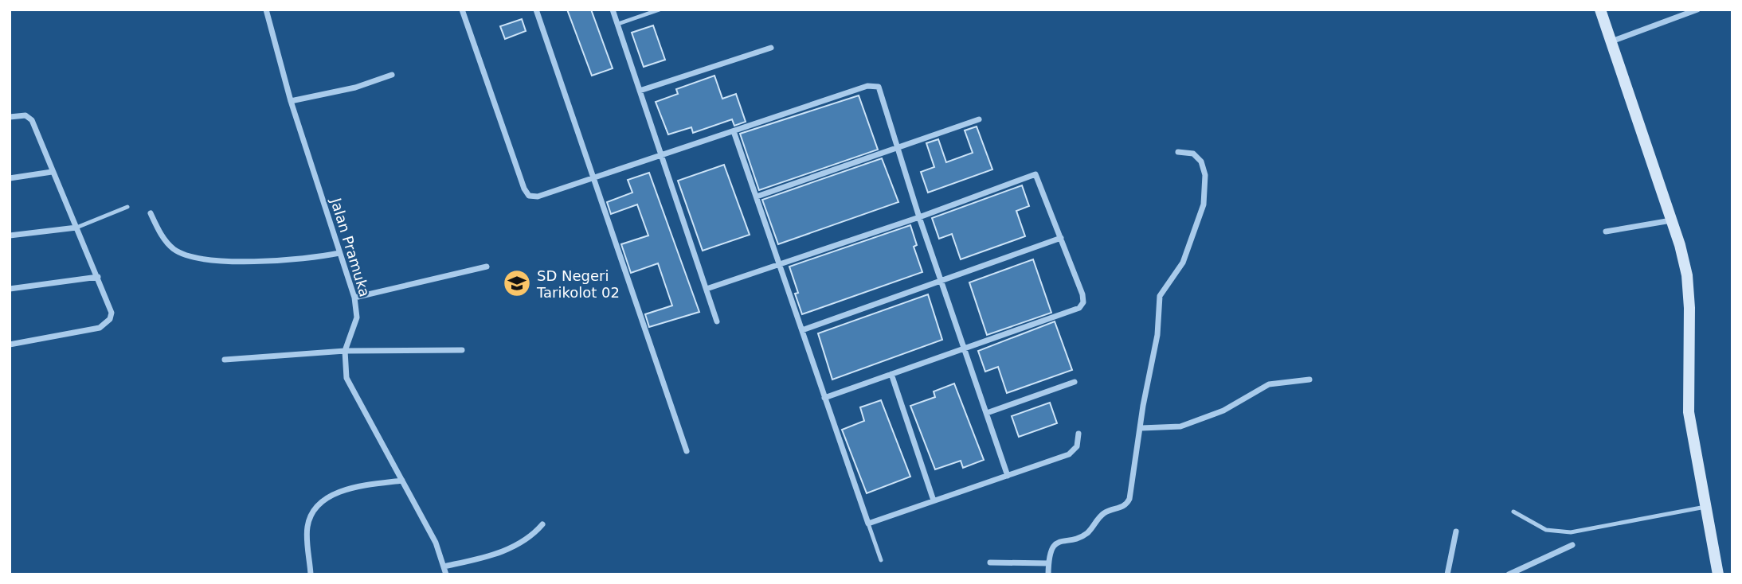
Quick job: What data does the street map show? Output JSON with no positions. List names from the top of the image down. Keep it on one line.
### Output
{"streets":{"street":["Jalan Pramuka"]},"places":{"school or university":["SD Negeri Tarikolot 02"]}}
